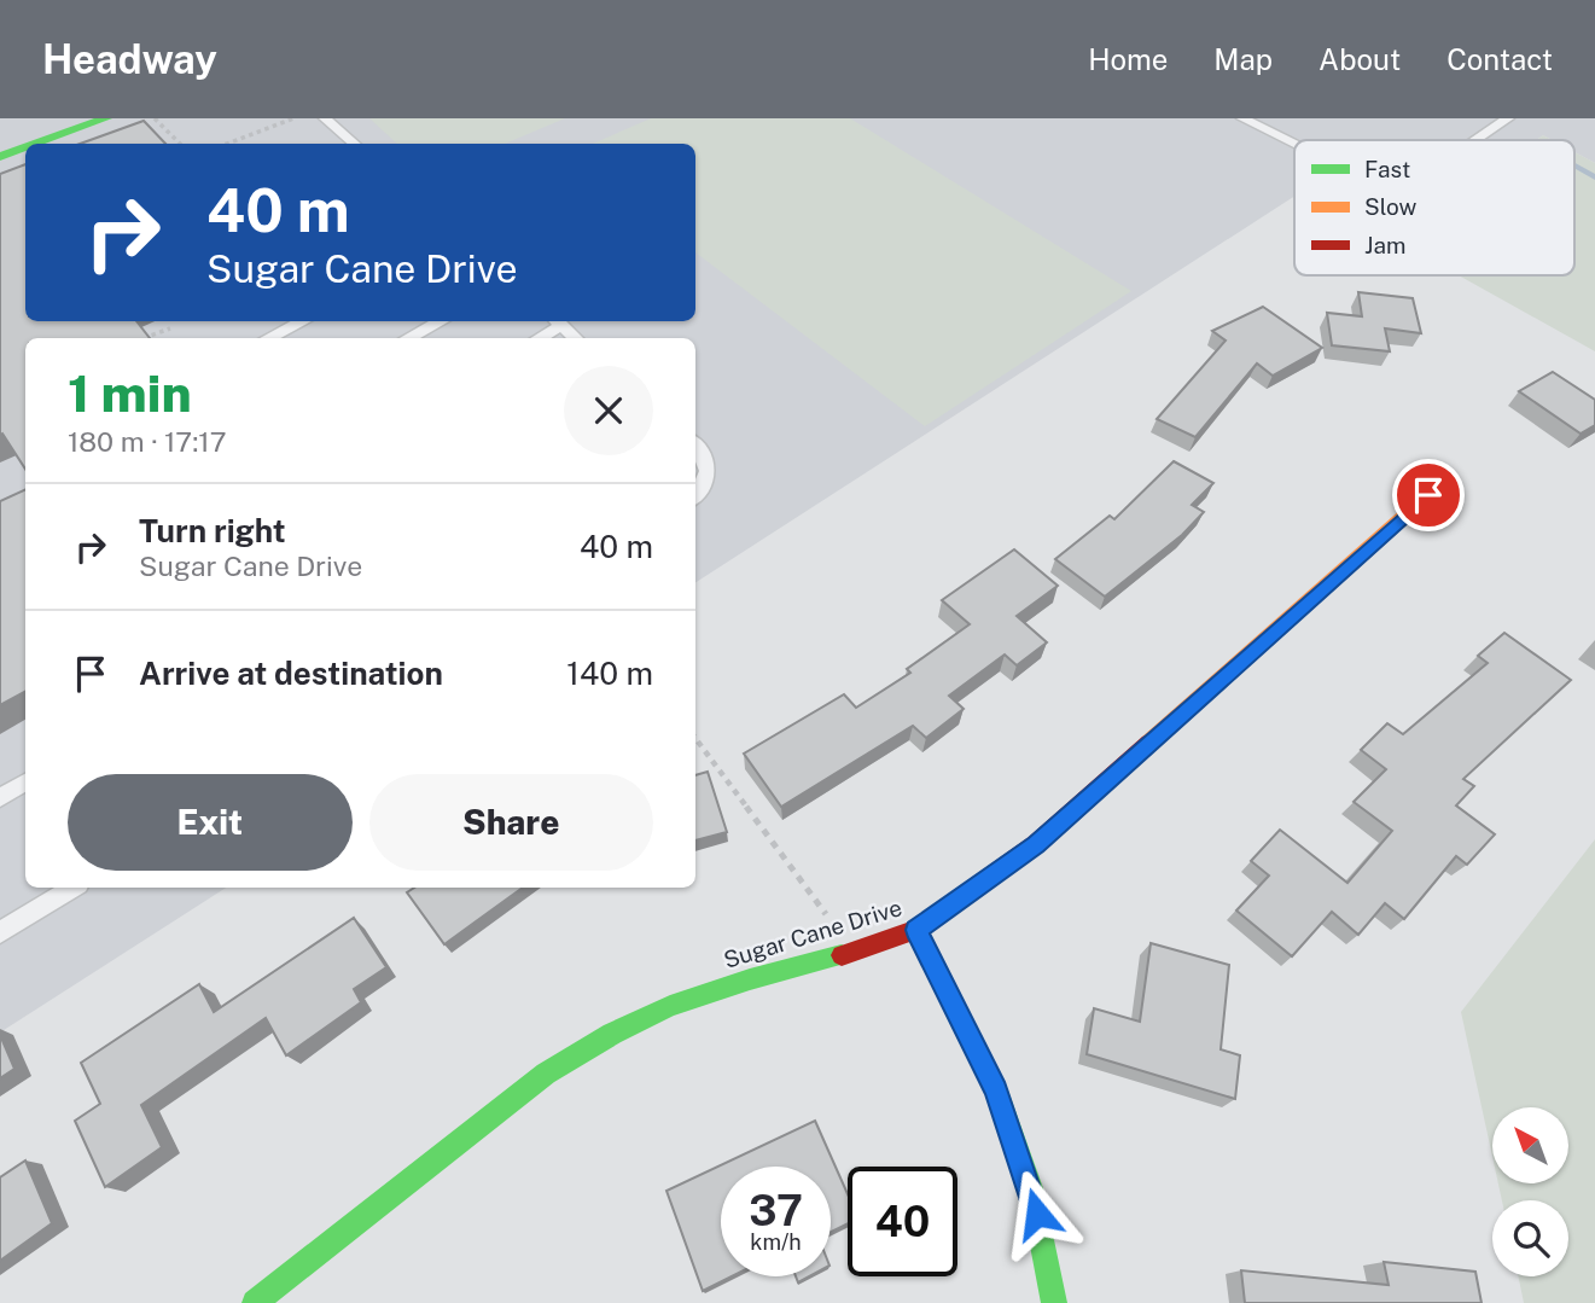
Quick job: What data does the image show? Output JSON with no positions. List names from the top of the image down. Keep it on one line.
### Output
{"streets":{"street":["Sugar Cane Drive"]},"legend":["Fast","Slow","Jam"],"north":"top left","page":{"header":"Headway","nav":["Home","Map","About","Contact"],"turn":["40 m","Sugar Cane Drive"],"heading":["1 min","180 m · 17:17"],"list":[{"name":"Turn right","note":"Sugar Cane Drive","value":"40 m"},{"name":"Arrive at destination","value":"140 m"}],"buttons":["Exit","Share"],"speed":"37 km/h","limit":"40"}}
